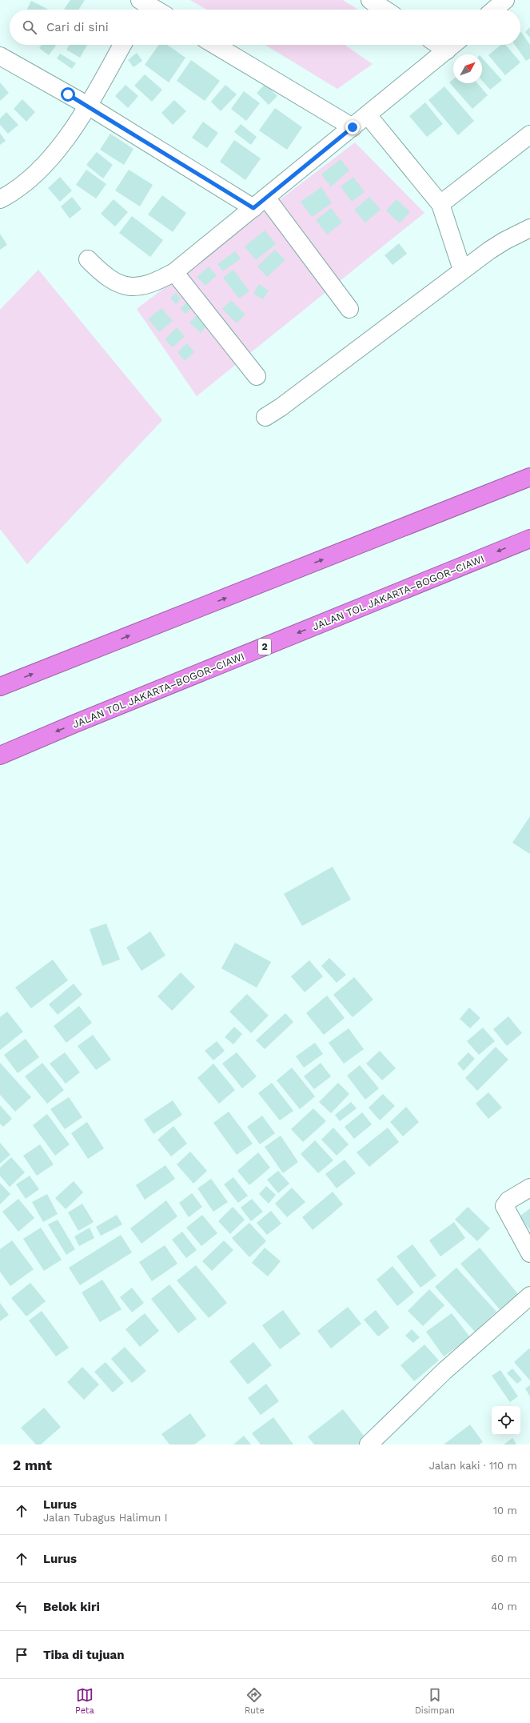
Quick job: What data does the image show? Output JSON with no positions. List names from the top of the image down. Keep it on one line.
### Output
{"streets":{"highway":["JALAN TOL JAKARTA–BOGOR–CIAWI","2"]},"north":"top right","page":{"search":"Cari di sini","heading":["2 mnt","Jalan kaki · 110 m"],"list":[["Lurus","Jalan Tubagus Halimun I","10 m"],["Lurus","60 m"],["Belok kiri","40 m"],"Tiba di tujuan"],"nav":["Peta","Rute","Disimpan"]}}
